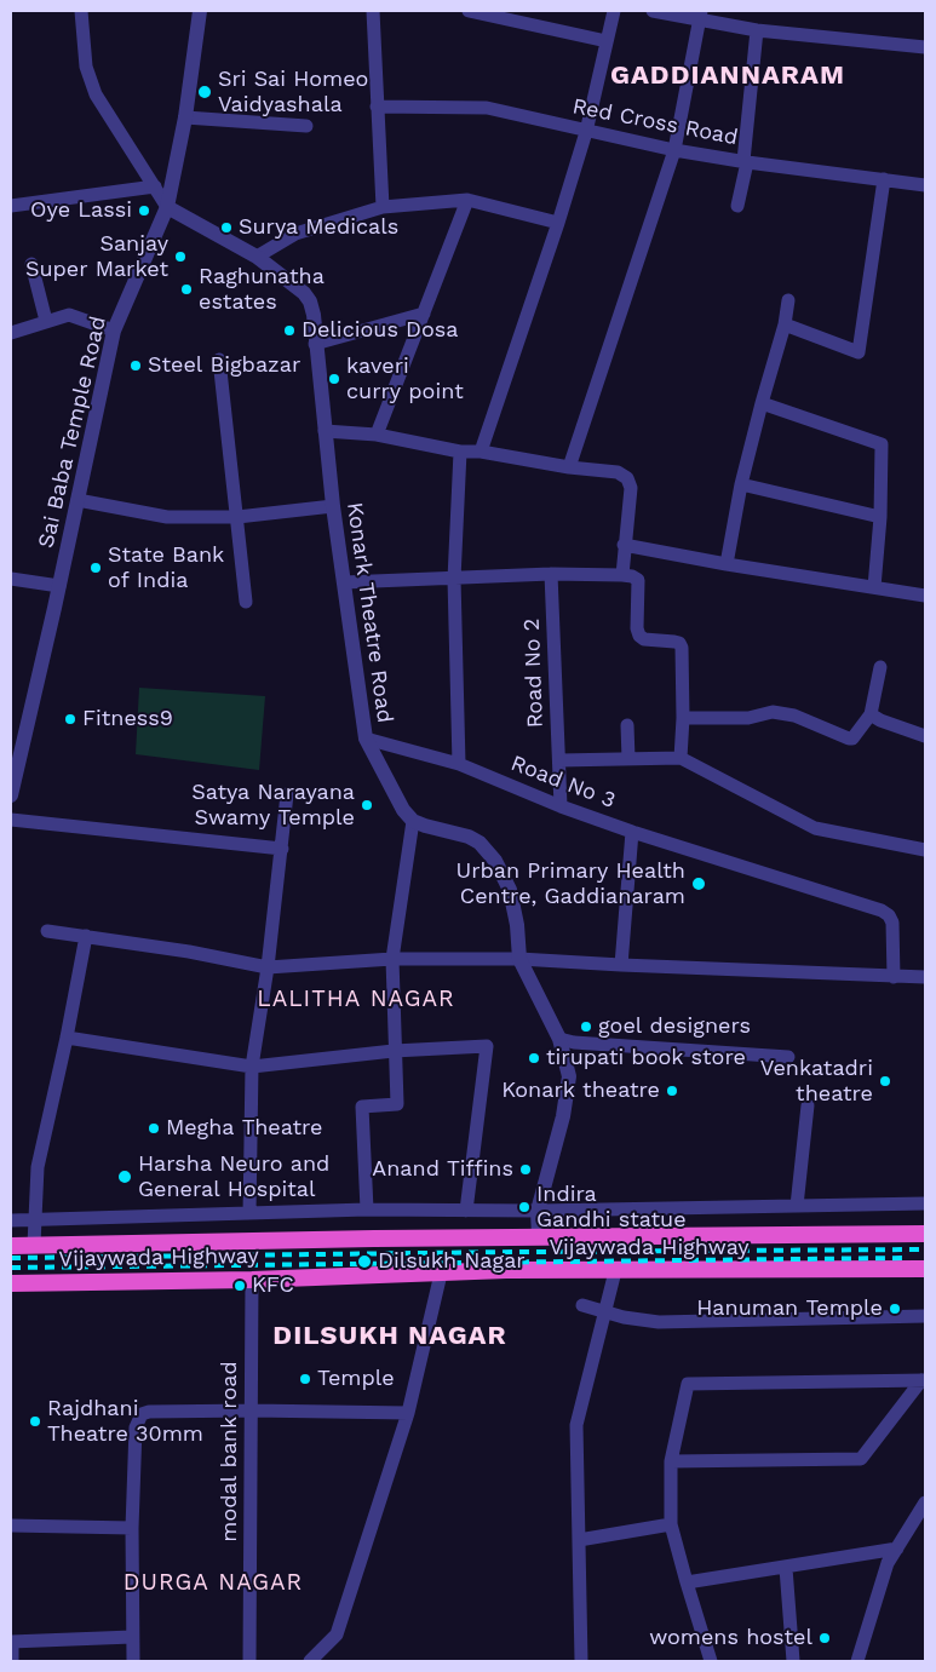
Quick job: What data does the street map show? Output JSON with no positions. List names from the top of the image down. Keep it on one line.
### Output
{"streets":{"highway":["Vijaywada Highway"],"street":["Red Cross Road","Sai Baba Temple Road","Konark Theatre Road","Road No 2","Road No 3","modal bank road"]},"crossings":[["Sai Baba Temple Road","Konark Theatre Road"],["Konark Theatre Road","Road No 3"],["Road No 2","Road No 3"],["Vijaywada Highway","modal bank road"]],"districts":["GADDIANNARAM","LALITHA NAGAR","DILSUKH NAGAR","DURGA NAGAR"],"places":["Sri Sai Homeo Vaidyashala","Oye Lassi","Surya Medicals","Sanjay Super Market","Raghunatha estates","Delicious Dosa","Steel Bigbazar","kaveri curry point","State Bank of India","Fitness9","Satya Narayana Swamy Temple","Urban Primary Health Centre, Gaddianaram","goel designers","tirupati book store","Venkatadri theatre","Konark theatre","Megha Theatre","Anand Tiffins","Harsha Neuro and General Hospital","Indira Gandhi statue","Dilsukh Nagar","KFC","Hanuman Temple","Temple","Rajdhani Theatre 30mm","womens hostel"]}
